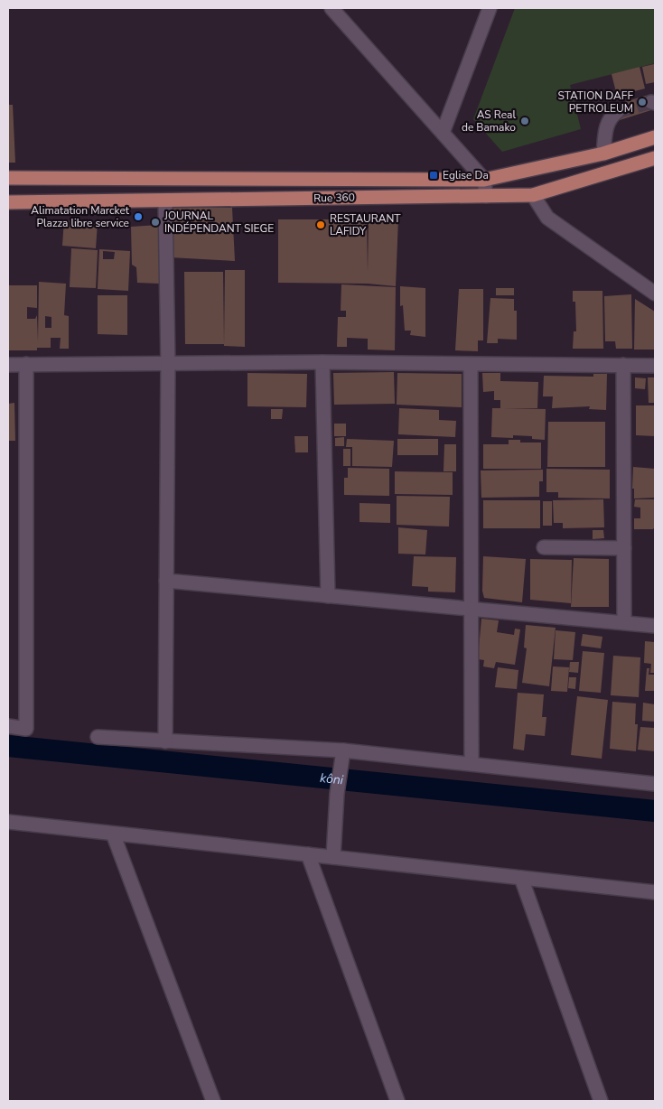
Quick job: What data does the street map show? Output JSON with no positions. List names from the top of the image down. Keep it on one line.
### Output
{"streets":{"main road":["Rue 360"]},"water":["kôni"],"places":{"other":["STATION DAFF PETROLEUM","AS Real de Bamako","Alimatation Marcket Plazza libre service","JOURNAL INDÉPENDANT SIEGE","RESTAURANT LAFIDY"],"transit":["Eglise Da"]}}
